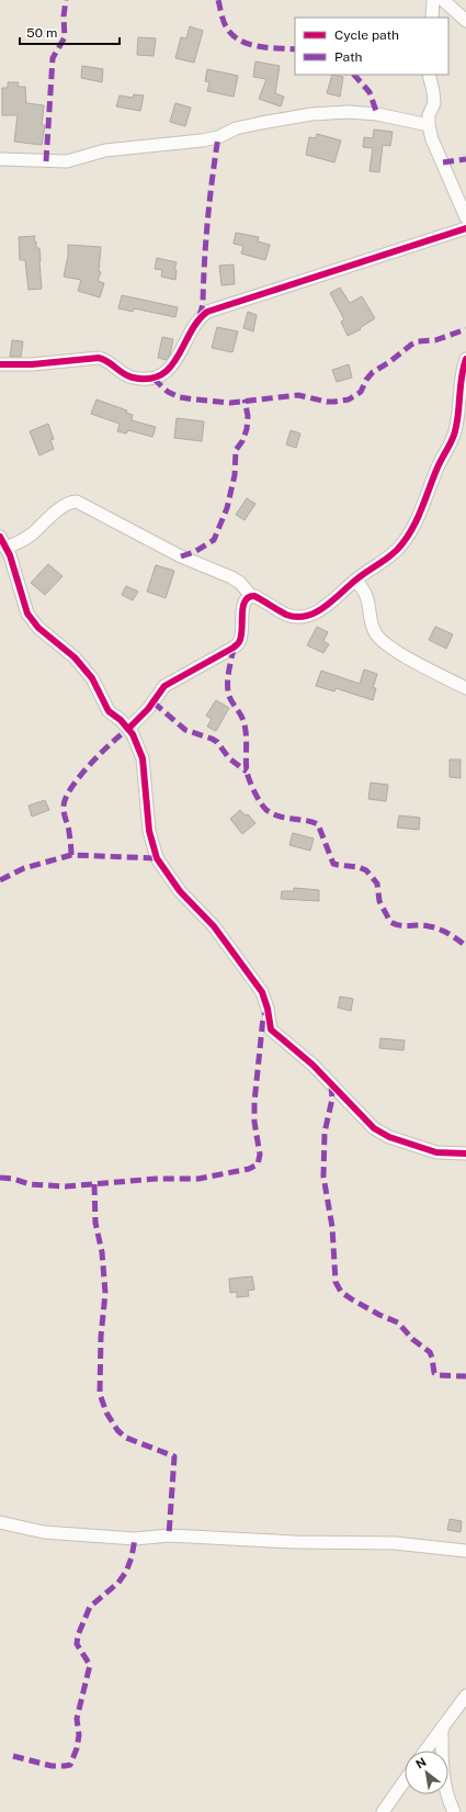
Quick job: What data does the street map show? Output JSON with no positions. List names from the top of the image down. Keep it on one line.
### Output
{"legend":["Cycle path","Path"],"scale_bar":"50 m","north":"top left"}
